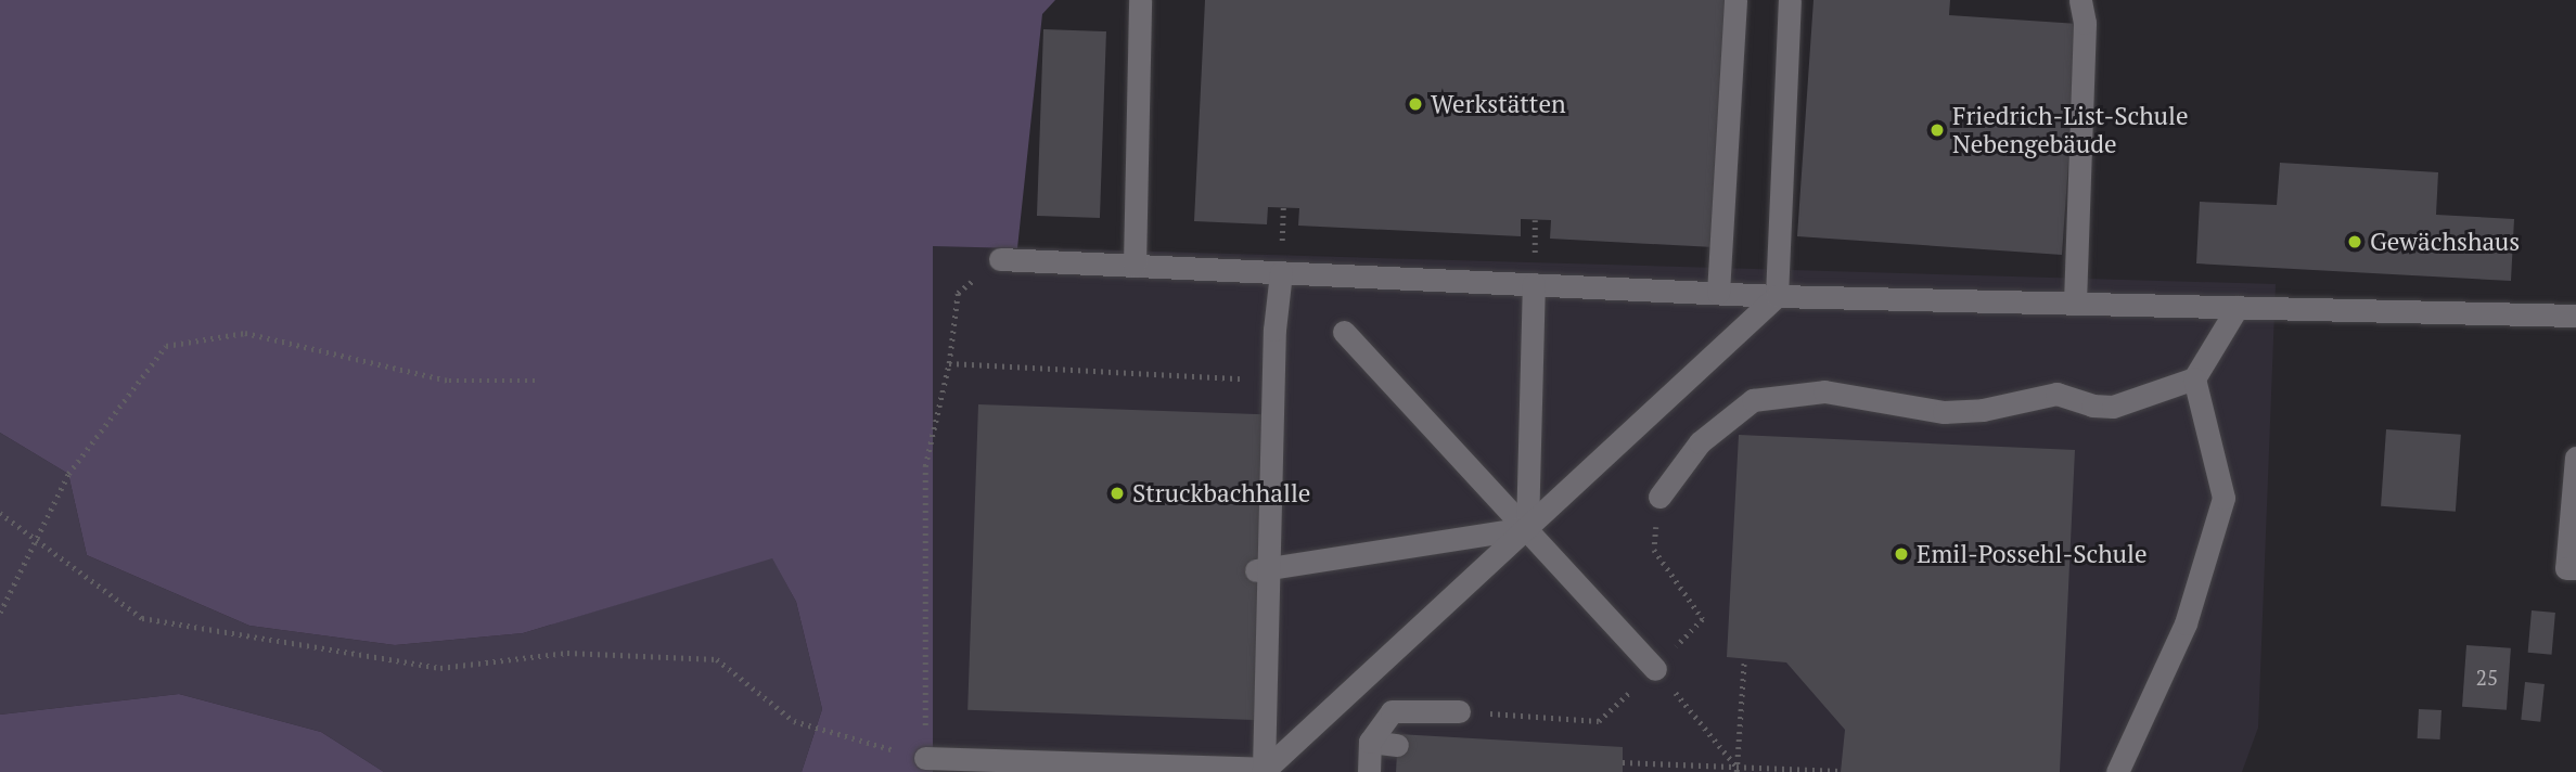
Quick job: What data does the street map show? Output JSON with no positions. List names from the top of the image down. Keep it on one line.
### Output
{"places":["Werkstätten","Friedrich-List-Schule Nebengebäude","Gewächshaus","Struckbachhalle","Emil-Possehl-Schule"],"house_numbers":["25"]}
